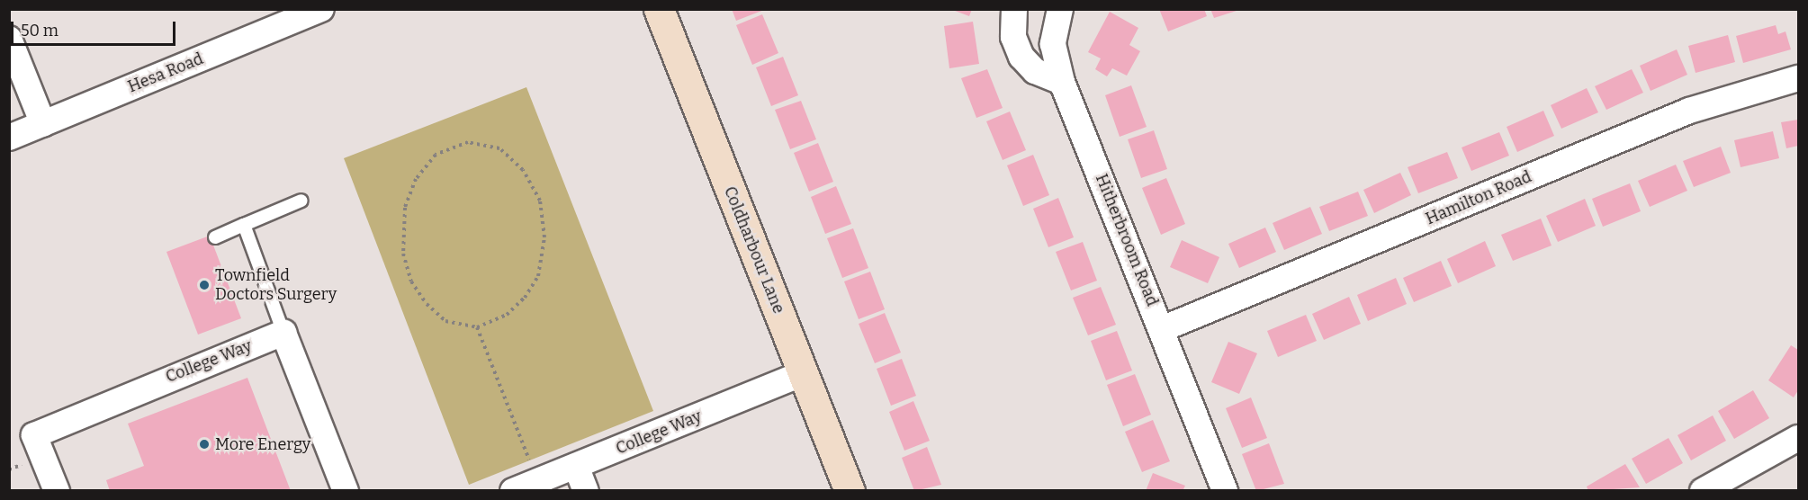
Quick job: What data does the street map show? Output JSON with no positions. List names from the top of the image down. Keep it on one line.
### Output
{"streets":{"street":["Hesa Road","Hamilton Road","Hitherbroom Road","Coldharbour Lane","College Way"]},"crossings":[["Hamilton Road","Hitherbroom Road"],["Coldharbour Lane","College Way"]],"places":["Townfield Doctors Surgery","More Energy"],"scale_bar":"50 m"}
